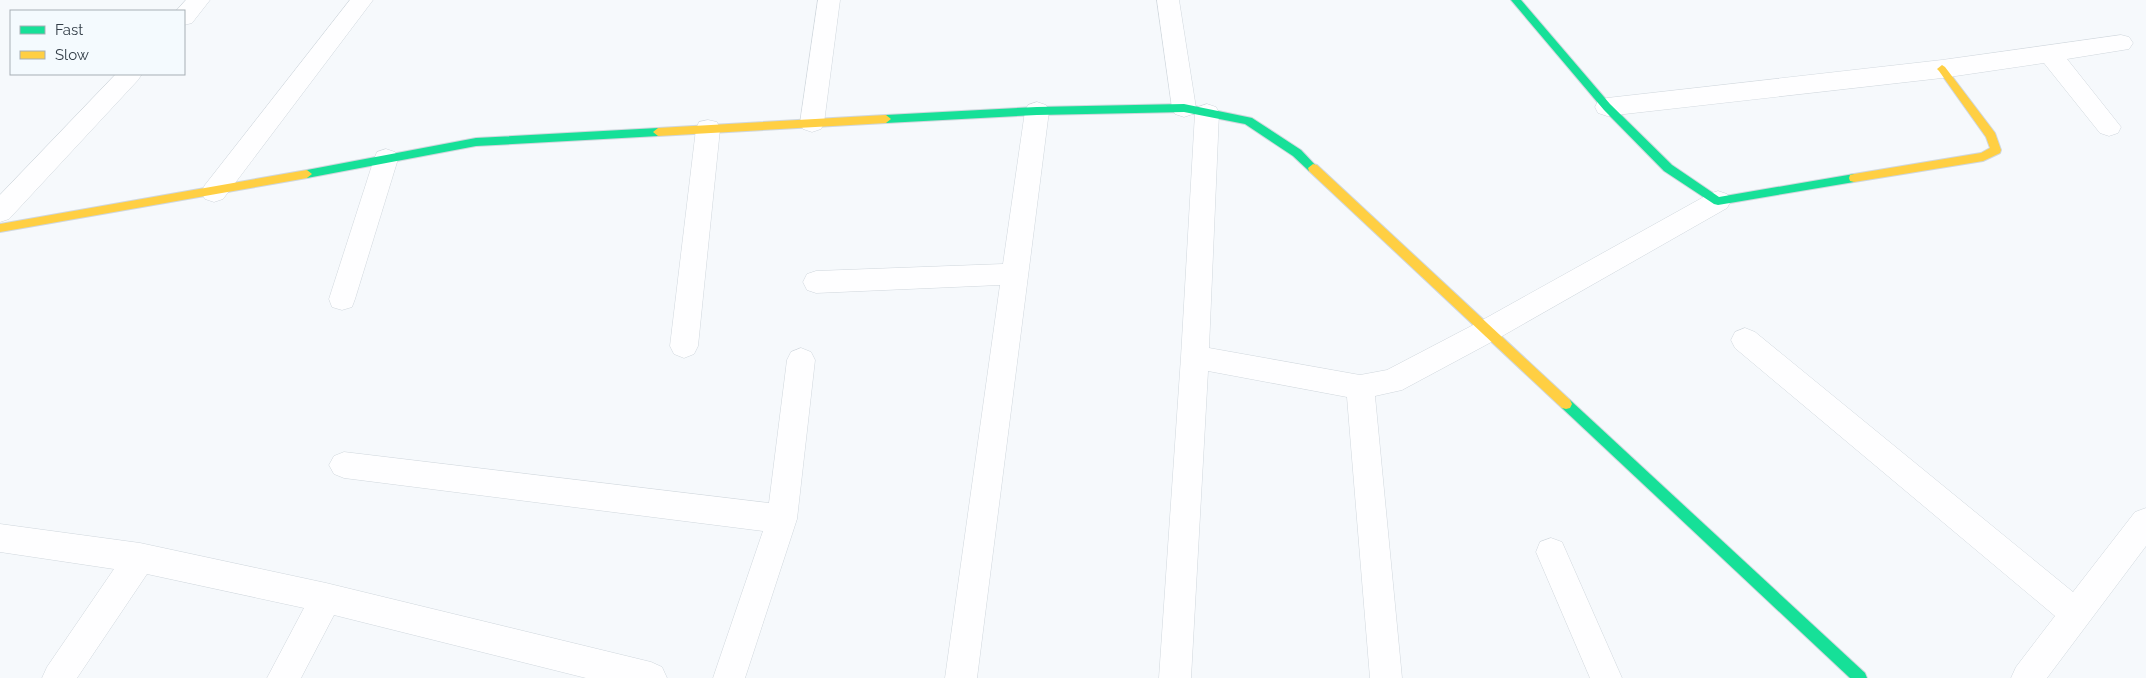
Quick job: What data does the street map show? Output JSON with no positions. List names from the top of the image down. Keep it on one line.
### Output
{"legend":["Fast","Slow"]}
